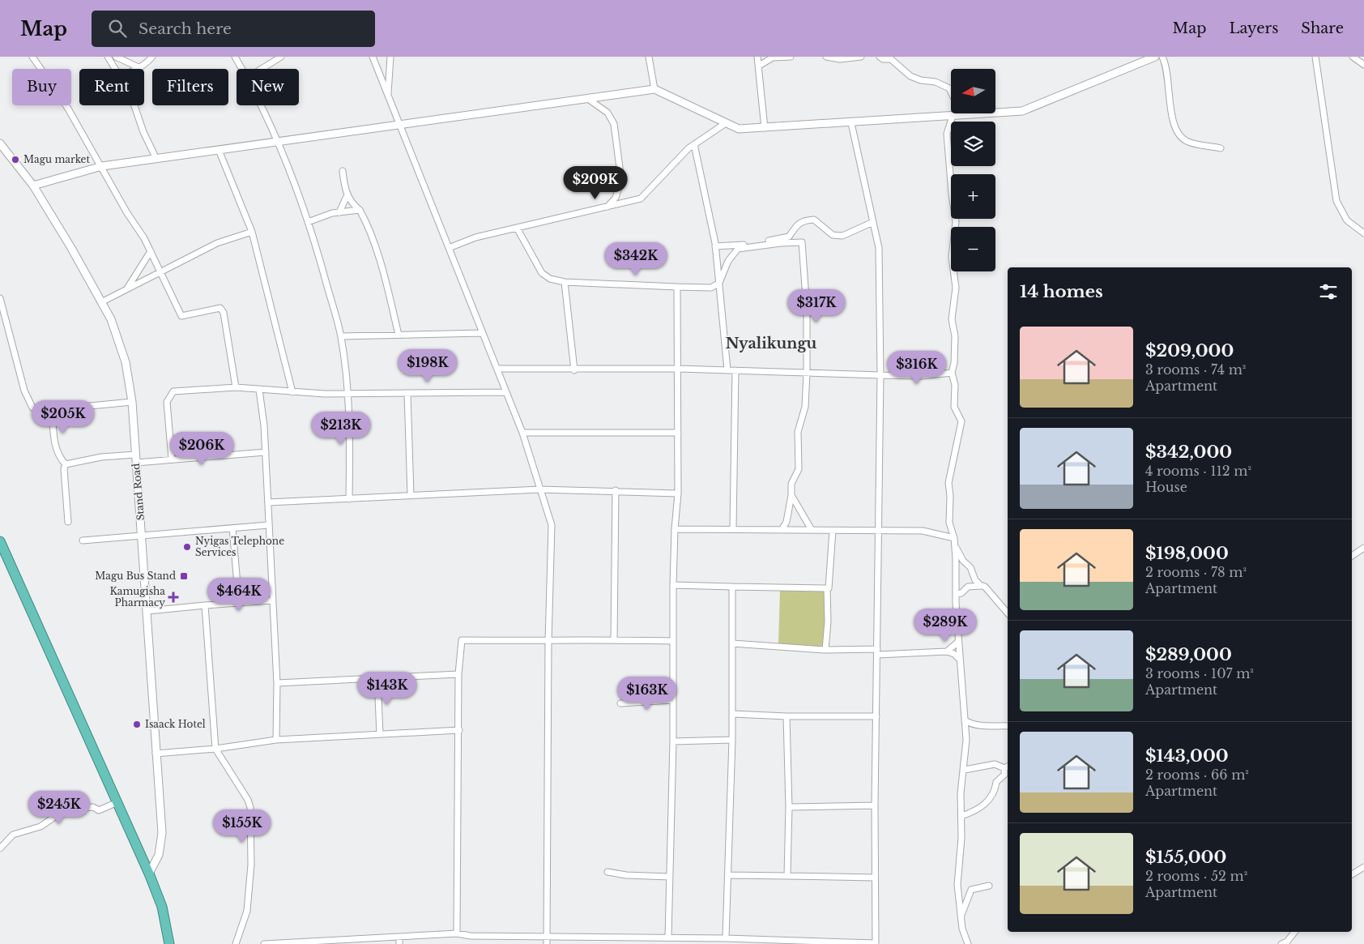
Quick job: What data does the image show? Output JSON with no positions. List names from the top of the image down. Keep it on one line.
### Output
{"streets":{"street":["Stand Road"]},"districts":["Nyalikungu"],"places":{"other":["Magu market","Nyigas Telephone Services","Isaack Hotel"],"transit":["Magu Bus Stand"],"health":["Kamugisha Pharmacy"]},"north":"left","page":{"header":"Map","search":"Search here","nav":["Map","Layers","Share"],"map_buttons":["+","−"],"chip":["Buy","Rent","Filters","New"],"price":["$209K","$342K","$317K","$198K","$316K","$205K","$213K","$206K","$464K","$289K","$143K","$163K","$245K","$155K"],"heading":"14 homes","list":[{"name":"$209,000","note":"3 rooms · 74 m² · Apartment"},{"name":"$342,000","note":"4 rooms · 112 m² · House"},{"name":"$198,000","note":"2 rooms · 78 m² · Apartment"},{"name":"$289,000","note":"3 rooms · 107 m² · Apartment"},{"name":"$143,000","note":"2 rooms · 66 m² · Apartment"},{"name":"$155,000","note":"2 rooms · 52 m² · Apartment"}]}}
